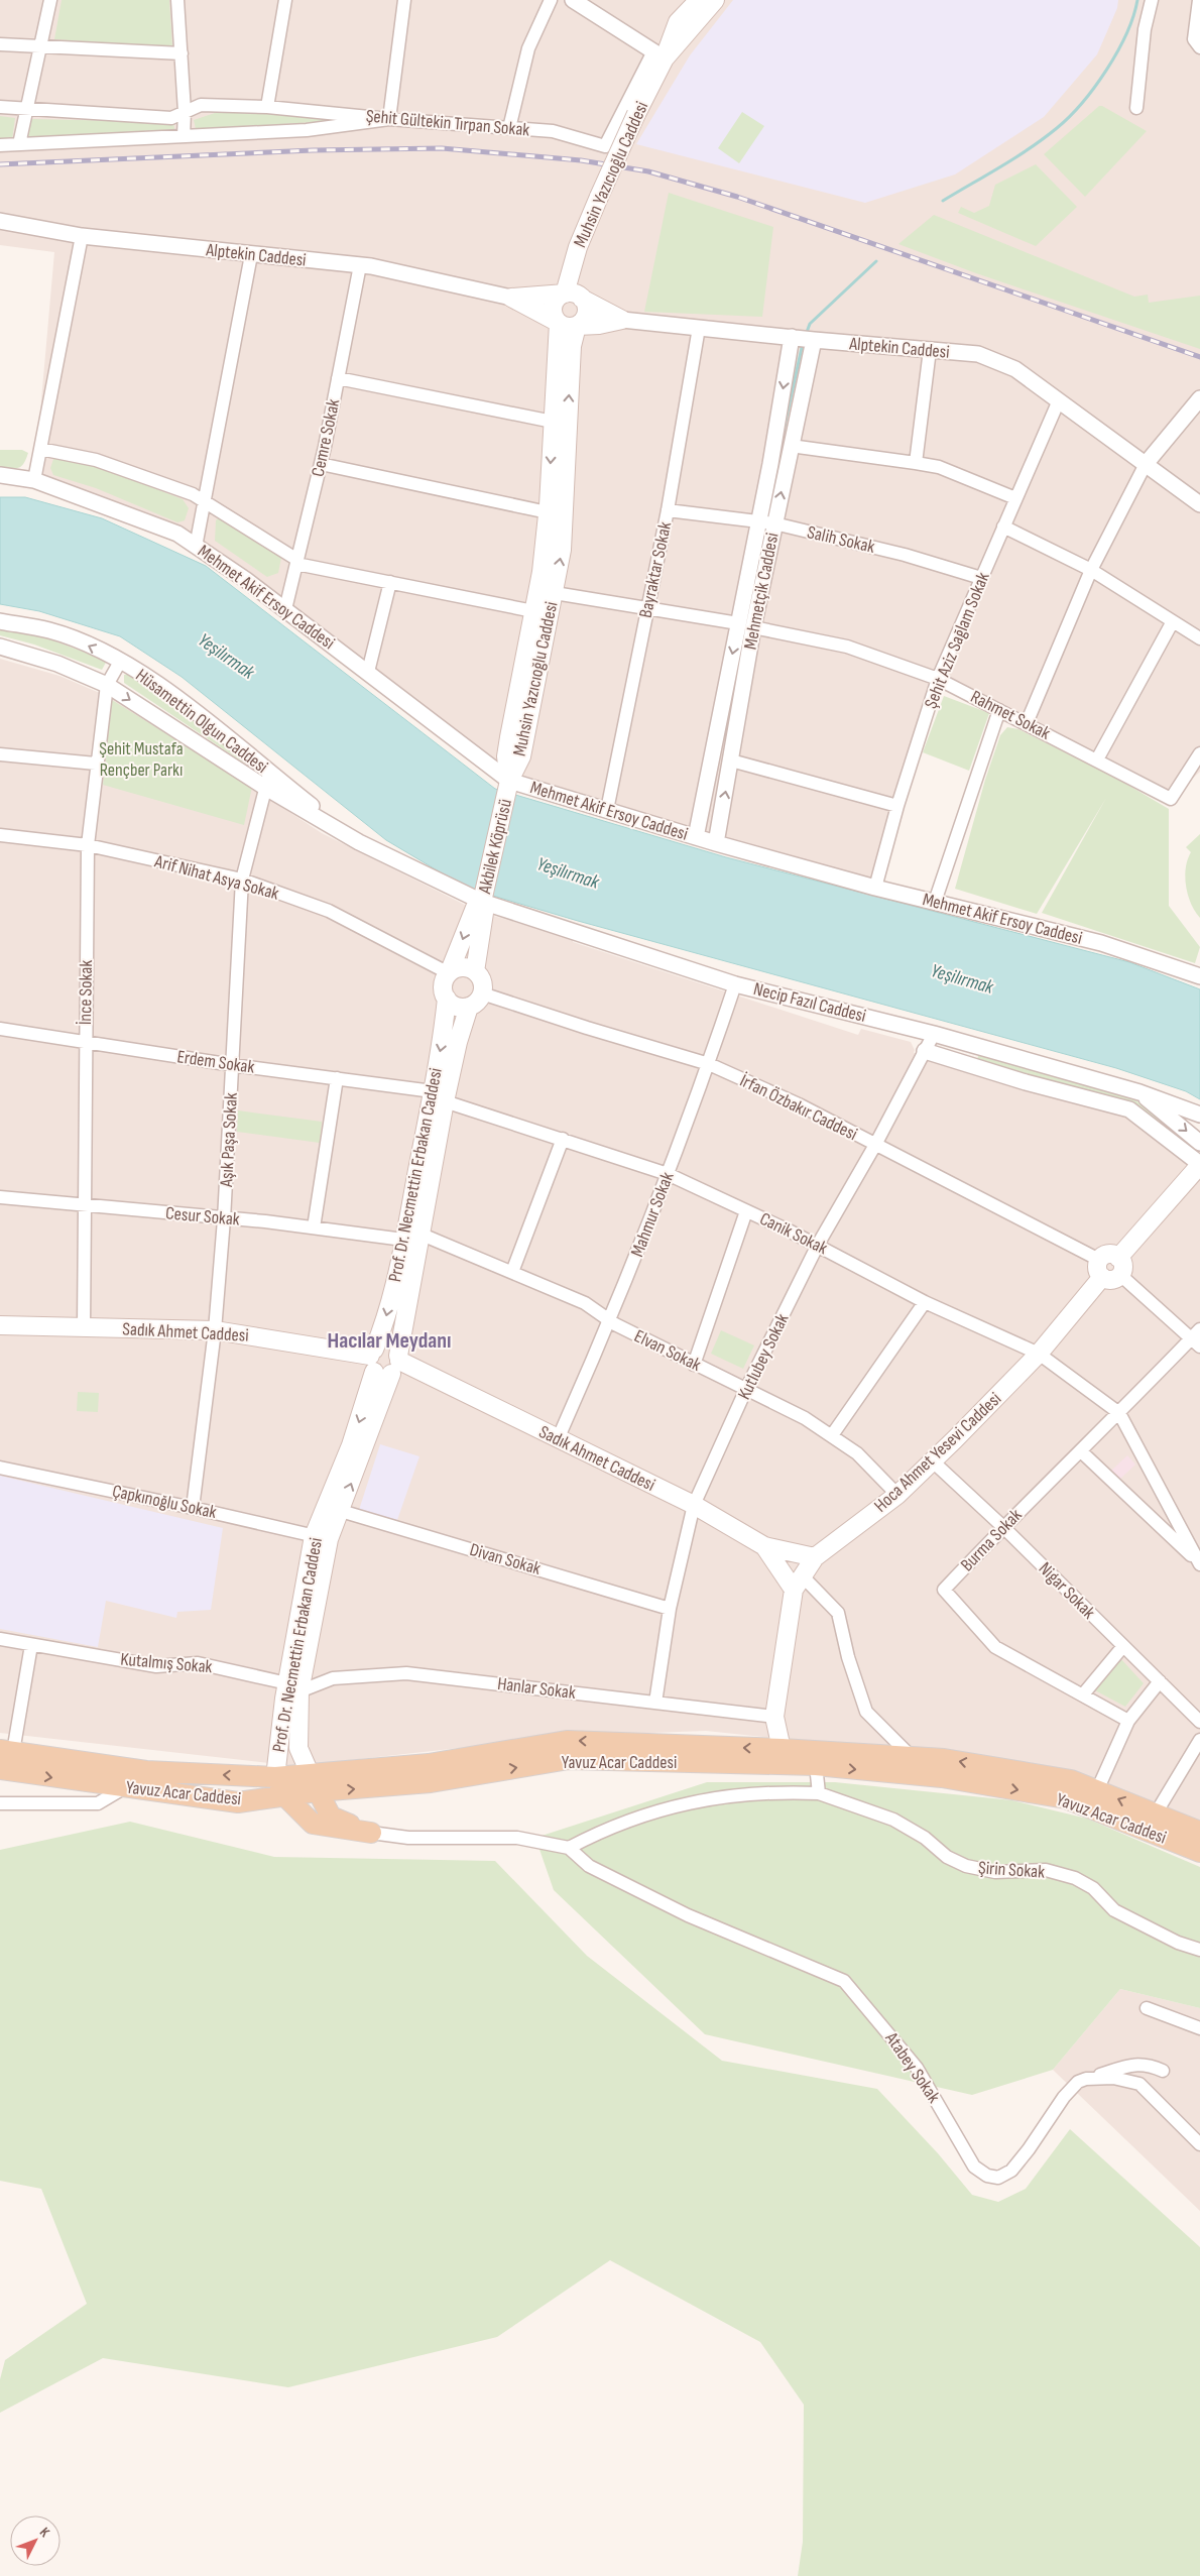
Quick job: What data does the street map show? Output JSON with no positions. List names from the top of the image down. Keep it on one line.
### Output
{"streets":{"main road":["Muhsin Yazıcıoğlu Caddesi","Akbilek Köprüsü","Prof. Dr. Necmettin Erbakan Caddesi","Sadık Ahmet Caddesi","Hoca Ahmet Yesevi Caddesi","Yavuz Acar Caddesi"],"street":["Şehit Gültekin Tırpan Sokak","Alptekin Caddesi","Cemre Sokak","Salih Sokak","Bayraktar Sokak","Mehmetçik Caddesi","Mehmet Akif Ersoy Caddesi","Şehit Aziz Sağlam Sokak","Rahmet Sokak","Hüsamettin Olgun Caddesi","Arif Nihat Asya Sokak","İnce Sokak","Necip Fazıl Caddesi","Erdem Sokak","İrfan Özbakır Caddesi","Aşık Paşa Sokak","Mahmur Sokak","Cesur Sokak","Canik Sokak","Elvan Sokak","Kutlubey Sokak","Çapkınoğlu Sokak","Burma Sokak","Divan Sokak","Nigar Sokak","Kutalmış Sokak","Hanlar Sokak","Şirin Sokak","Atabey Sokak"]},"crossings":[["Şehit Gültekin Tırpan Sokak","Muhsin Yazıcıoğlu Caddesi"],["Muhsin Yazıcıoğlu Caddesi","Mehmet Akif Ersoy Caddesi"],["Muhsin Yazıcıoğlu Caddesi","Akbilek Köprüsü"],["Alptekin Caddesi","Cemre Sokak"],["Alptekin Caddesi","Bayraktar Sokak"],["Alptekin Caddesi","Mehmetçik Caddesi"],["Alptekin Caddesi","Şehit Aziz Sağlam Sokak"],["Cemre Sokak","Mehmet Akif Ersoy Caddesi"],["Salih Sokak","Bayraktar Sokak"],["Salih Sokak","Mehmetçik Caddesi"],["Salih Sokak","Şehit Aziz Sağlam Sokak"],["Bayraktar Sokak","Mehmet Akif Ersoy Caddesi"],["Mehmetçik Caddesi","Mehmet Akif Ersoy Caddesi"],["Mehmetçik Caddesi","Rahmet Sokak"],["Mehmet Akif Ersoy Caddesi","Şehit Aziz Sağlam Sokak"],["Mehmet Akif Ersoy Caddesi","Akbilek Köprüsü"],["Şehit Aziz Sağlam Sokak","Rahmet Sokak"],["Hüsamettin Olgun Caddesi","Akbilek Köprüsü"],["Hüsamettin Olgun Caddesi","İnce Sokak"],["Hüsamettin Olgun Caddesi","Necip Fazıl Caddesi"],["Hüsamettin Olgun Caddesi","Aşık Paşa Sokak"],["Akbilek Köprüsü","Necip Fazıl Caddesi"],["Arif Nihat Asya Sokak","İnce Sokak"],["Arif Nihat Asya Sokak","İrfan Özbakır Caddesi"],["Arif Nihat Asya Sokak","Aşık Paşa Sokak"],["Arif Nihat Asya Sokak","Prof. Dr. Necmettin Erbakan Caddesi"],["İnce Sokak","Erdem Sokak"],["İnce Sokak","Cesur Sokak"],["İnce Sokak","Sadık Ahmet Caddesi"],["Necip Fazıl Caddesi","Mahmur Sokak"],["Necip Fazıl Caddesi","Kutlubey Sokak"],["Erdem Sokak","Aşık Paşa Sokak"],["Erdem Sokak","Prof. Dr. Necmettin Erbakan Caddesi"],["Erdem Sokak","Canik Sokak"],["İrfan Özbakır Caddesi","Prof. Dr. Necmettin Erbakan Caddesi"],["İrfan Özbakır Caddesi","Mahmur Sokak"],["İrfan Özbakır Caddesi","Kutlubey Sokak"],["İrfan Özbakır Caddesi","Hoca Ahmet Yesevi Caddesi"],["Aşık Paşa Sokak","Cesur Sokak"],["Aşık Paşa Sokak","Sadık Ahmet Caddesi"],["Aşık Paşa Sokak","Çapkınoğlu Sokak"],["Prof. Dr. Necmettin Erbakan Caddesi","Cesur Sokak"],["Prof. Dr. Necmettin Erbakan Caddesi","Canik Sokak"],["Prof. Dr. Necmettin Erbakan Caddesi","Sadık Ahmet Caddesi"],["Prof. Dr. Necmettin Erbakan Caddesi","Elvan Sokak"],["Prof. Dr. Necmettin Erbakan Caddesi","Çapkınoğlu Sokak"],["Prof. Dr. Necmettin Erbakan Caddesi","Divan Sokak"],["Prof. Dr. Necmettin Erbakan Caddesi","Kutalmış Sokak"],["Prof. Dr. Necmettin Erbakan Caddesi","Hanlar Sokak"],["Prof. Dr. Necmettin Erbakan Caddesi","Yavuz Acar Caddesi"],["Mahmur Sokak","Canik Sokak"],["Mahmur Sokak","Sadık Ahmet Caddesi"],["Mahmur Sokak","Elvan Sokak"],["Cesur Sokak","Elvan Sokak"],["Canik Sokak","Kutlubey Sokak"],["Canik Sokak","Hoca Ahmet Yesevi Caddesi"],["Canik Sokak","Burma Sokak"],["Sadık Ahmet Caddesi","Kutlubey Sokak"],["Sadık Ahmet Caddesi","Hoca Ahmet Yesevi Caddesi"],["Elvan Sokak","Kutlubey Sokak"],["Elvan Sokak","Hoca Ahmet Yesevi Caddesi"],["Kutlubey Sokak","Divan Sokak"],["Kutlubey Sokak","Hanlar Sokak"],["Hoca Ahmet Yesevi Caddesi","Nigar Sokak"],["Hoca Ahmet Yesevi Caddesi","Hanlar Sokak"],["Hoca Ahmet Yesevi Caddesi","Yavuz Acar Caddesi"],["Burma Sokak","Nigar Sokak"],["Kutalmış Sokak","Hanlar Sokak"]],"districts":["Hacılar Meydanı"],"water":["Yeşilırmak"],"parks":["Şehit Mustafa Rençber Parkı"],"north":"top right"}
